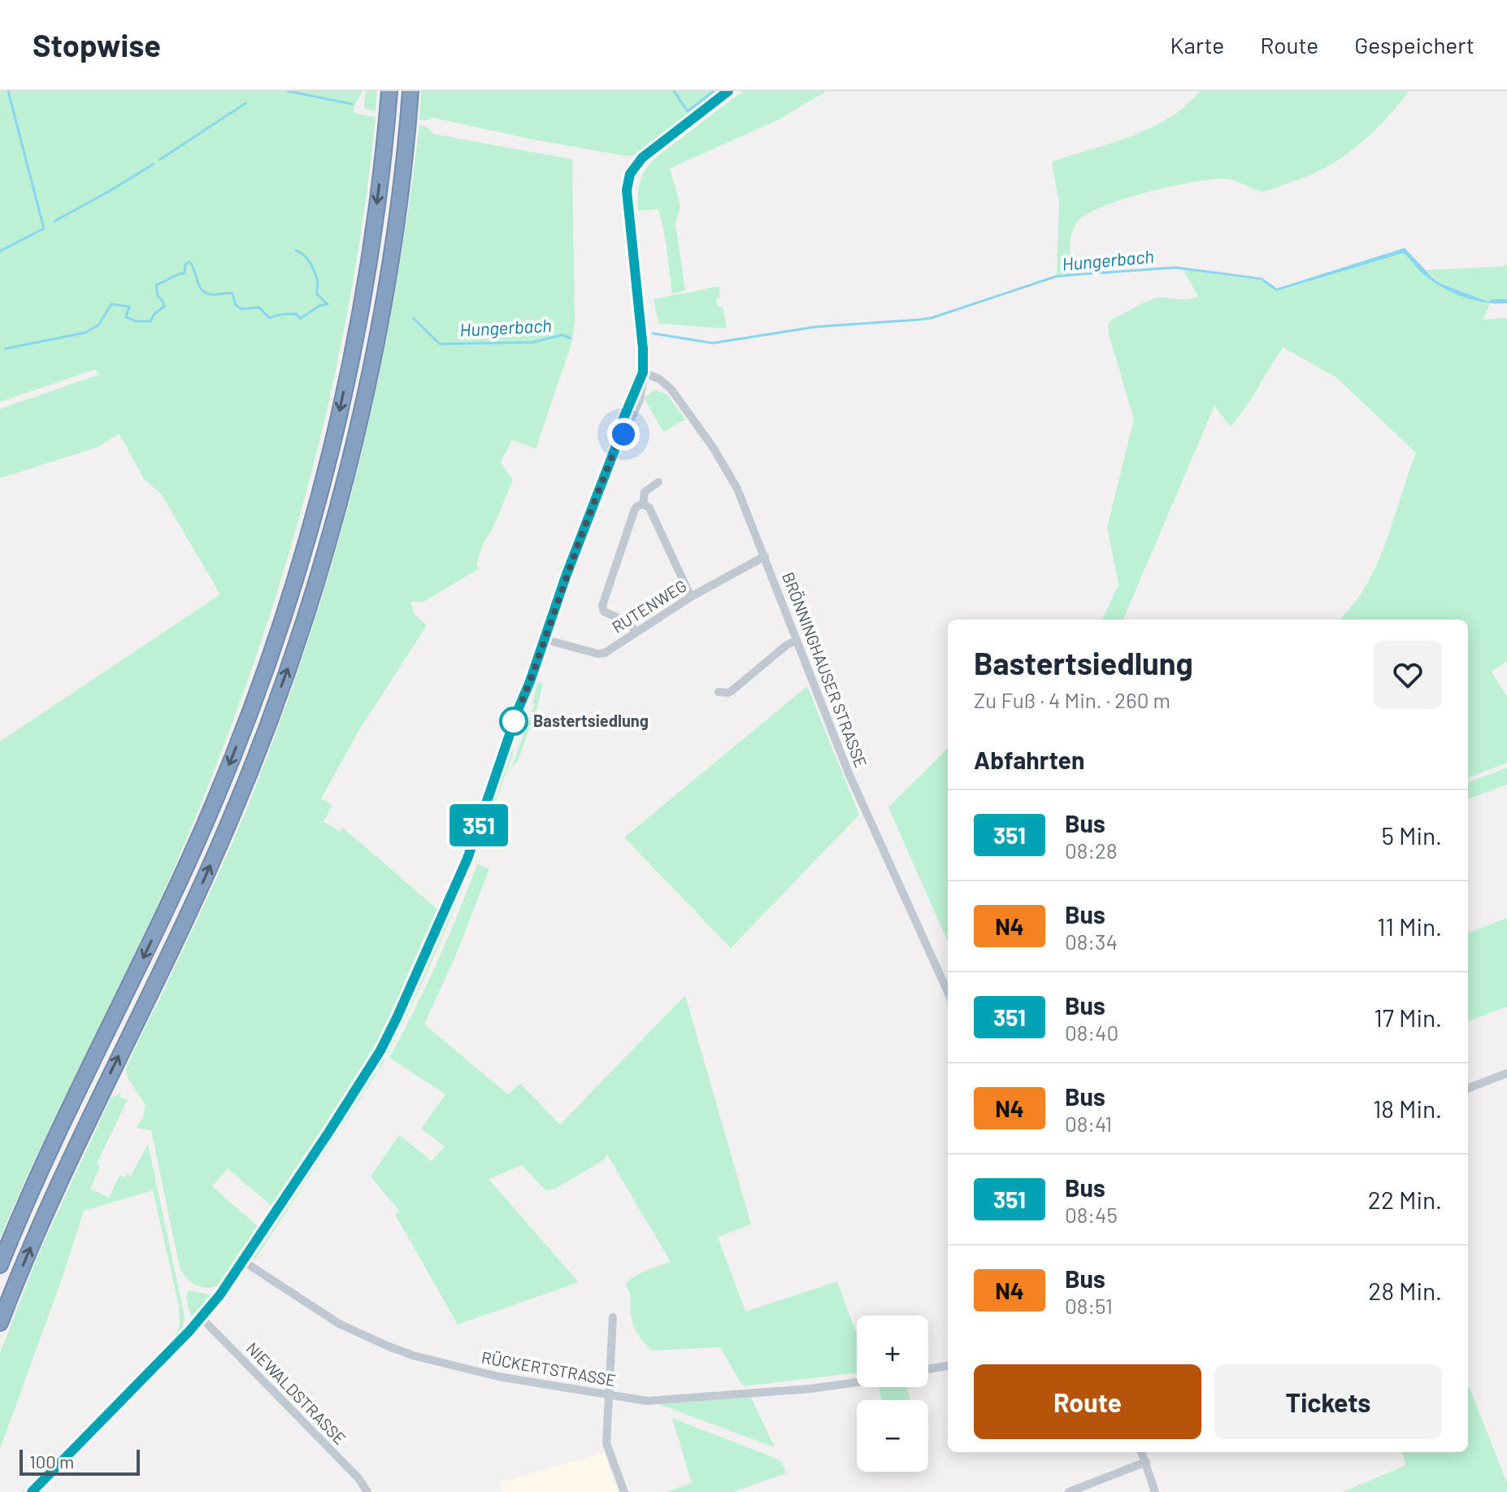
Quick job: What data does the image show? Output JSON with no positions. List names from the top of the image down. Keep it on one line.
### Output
{"streets":{"street":["RUTENWEG","BRÖNNINGHAUSER STRASSE","RÜCKERTSTRASSE","NIEWALDSTRASSE"]},"crossings":[["RUTENWEG","BRÖNNINGHAUSER STRASSE"]],"water":["Hungerbach"],"places":["Bastertsiedlung"],"lines":["bus line 351"],"scale_bar":"100 m","page":{"header":"Stopwise","nav":["Karte","Route","Gespeichert"],"on_map":"351","heading":[["Bastertsiedlung","Zu Fuß · 4 Min. · 260 m"],"Abfahrten"],"list":[{"mark":"351","name":"Bus","note":"08:28","value":"5 Min."},{"mark":"N4","name":"Bus","note":"08:34","value":"11 Min."},{"mark":"351","name":"Bus","note":"08:40","value":"17 Min."},{"mark":"N4","name":"Bus","note":"08:41","value":"18 Min."},{"mark":"351","name":"Bus","note":"08:45","value":"22 Min."},{"mark":"N4","name":"Bus","note":"08:51","value":"28 Min."}],"map_buttons":["+","−"],"buttons":["Route","Tickets"],"scale":"100 m"}}
